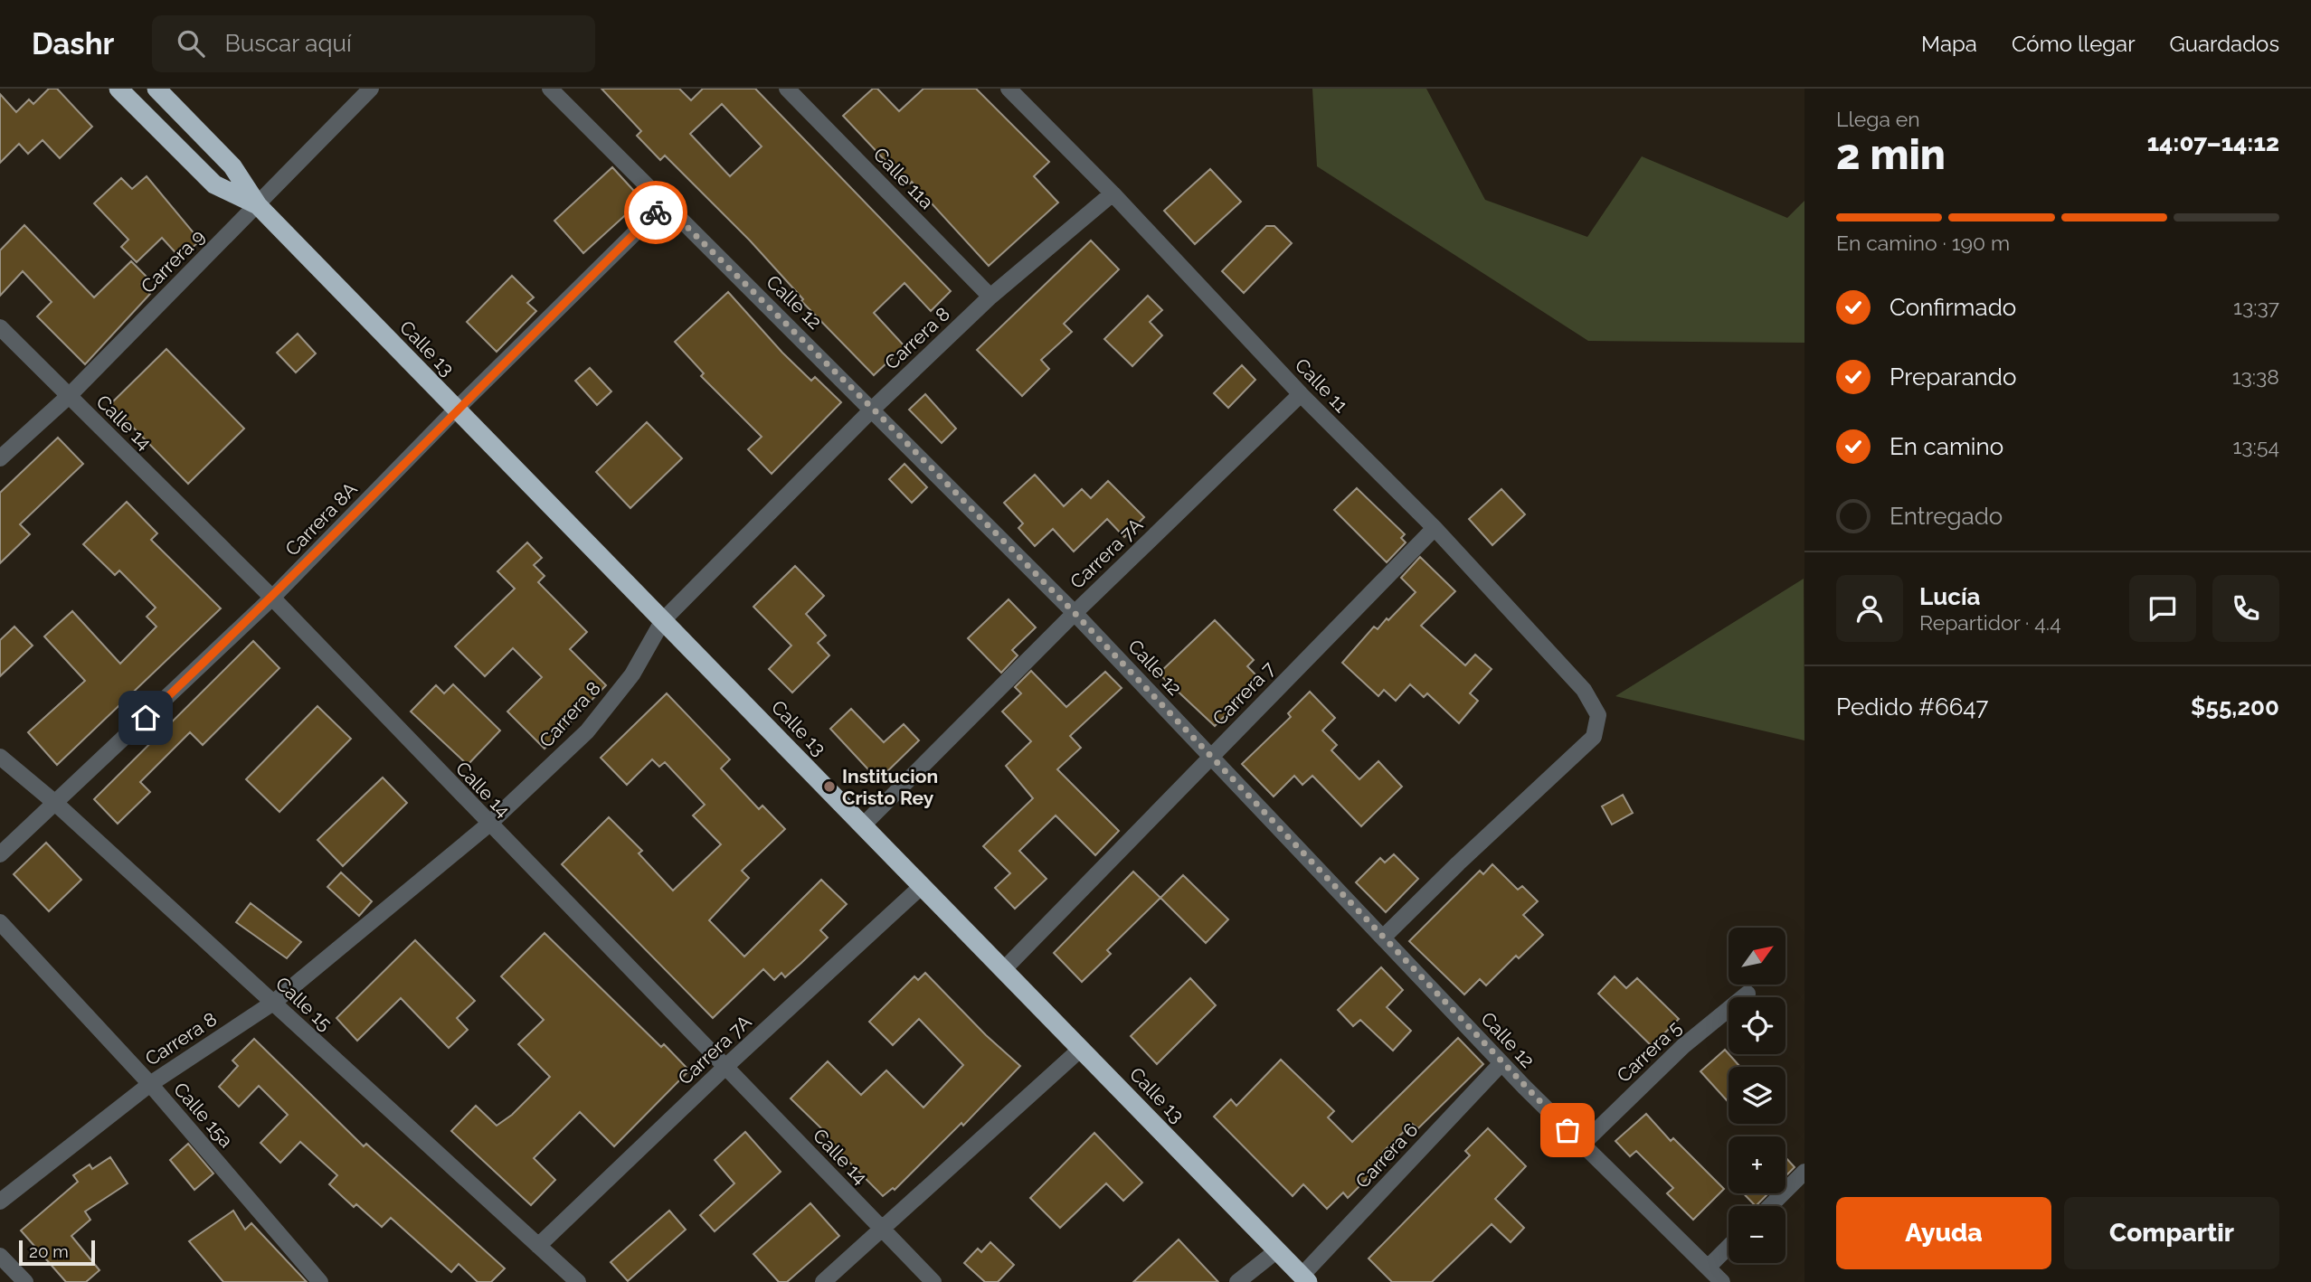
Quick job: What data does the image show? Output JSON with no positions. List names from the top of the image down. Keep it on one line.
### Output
{"streets":{"highway":["Calle 13"],"street":["Calle 11a","Carrera 9","Calle 12","Carrera 8","Calle 11","Calle 14","Carrera 8A","Carrera 7A","Carrera 7","Calle 15","Carrera 5","Calle 15a","Carrera 6"]},"crossings":[["Calle 11a","Carrera 8"],["Carrera 9","Calle 13"],["Carrera 9","Calle 14"],["Calle 12","Carrera 8"],["Calle 12","Calle 11"],["Calle 12","Carrera 8A"],["Calle 12","Carrera 7A"],["Calle 12","Carrera 7"],["Calle 12","Carrera 5"],["Calle 12","Carrera 6"],["Carrera 8","Calle 13"],["Carrera 8","Calle 11"],["Carrera 8","Calle 14"],["Carrera 8","Calle 15"],["Carrera 8","Calle 15a"],["Calle 13","Carrera 8A"],["Calle 13","Carrera 7A"],["Calle 13","Carrera 7"],["Calle 13","Carrera 6"],["Calle 11","Carrera 7A"],["Calle 11","Carrera 7"],["Calle 14","Carrera 8A"],["Calle 14","Carrera 7A"],["Carrera 8A","Calle 15"],["Carrera 7A","Calle 15"]],"places":["Institucion Cristo Rey"],"scale_bar":"20 m","north":"top right","page":{"header":"Dashr","search":"Buscar aquí","nav":["Mapa","Cómo llegar","Guardados"],"heading":["2 min","Llega en","14:07–14:12"],"panel":["Lucía","Repartidor · 4.4","Pedido #6647","$55,200"],"bar":"En camino · 190 m","list":[["Confirmado","13:37"],["Preparando","13:38"],["En camino","13:54"],"Entregado"],"map_buttons":["+","−"],"buttons":["Ayuda","Compartir"],"scale":"20 m"}}
